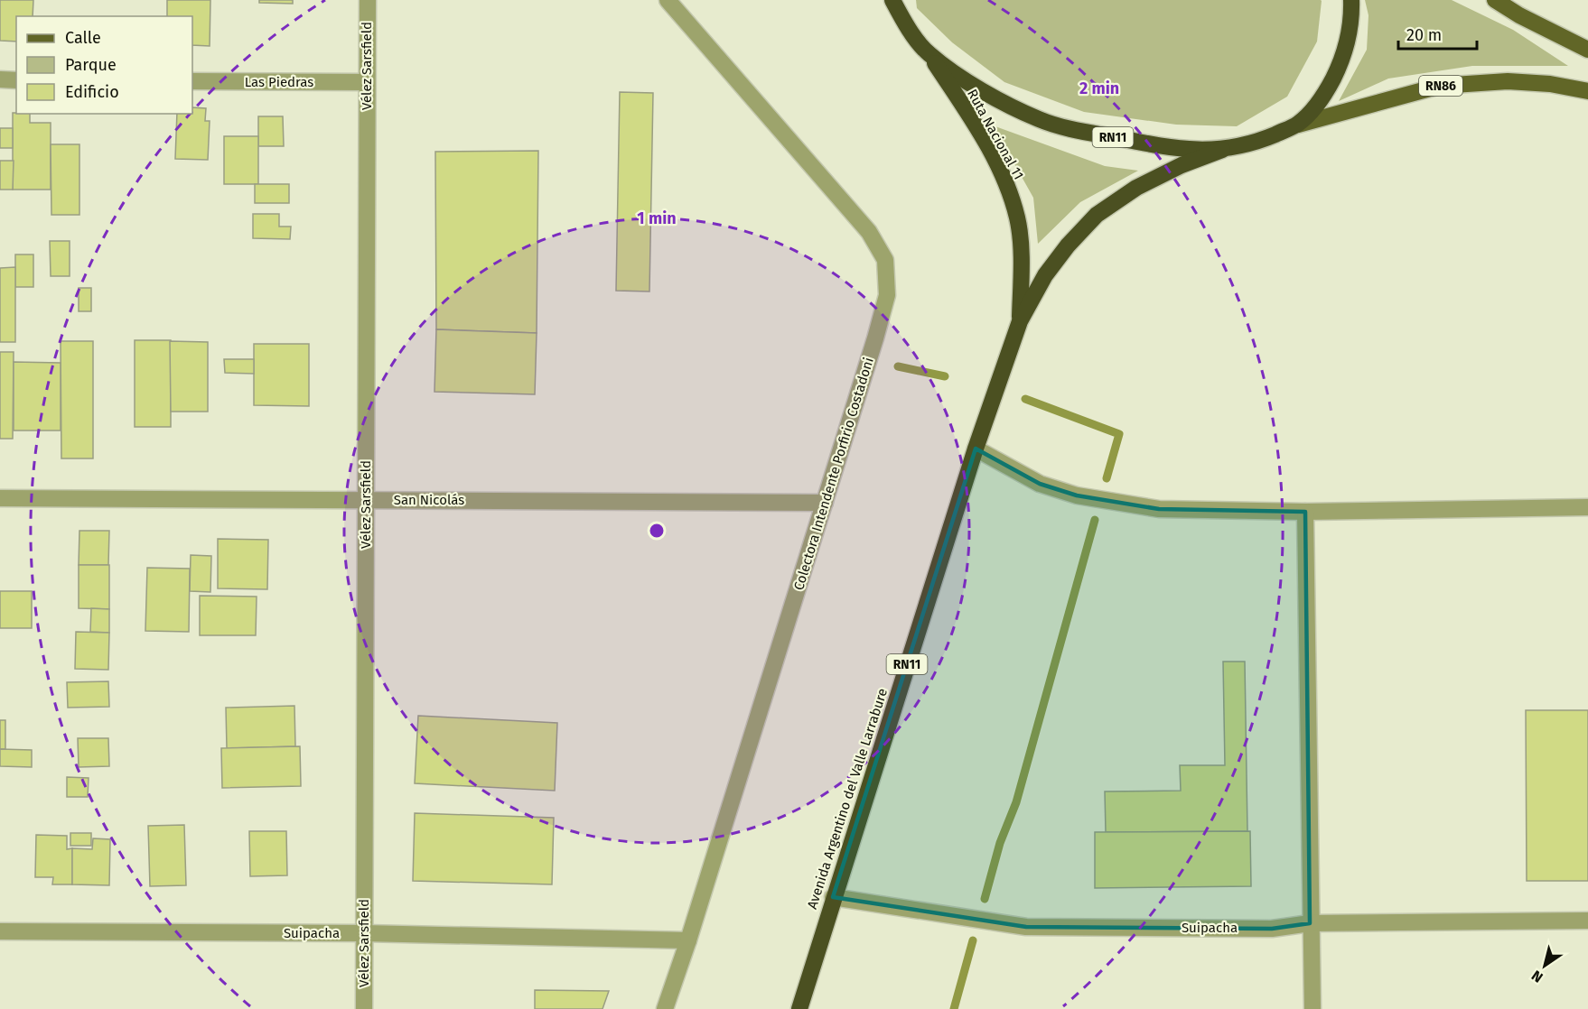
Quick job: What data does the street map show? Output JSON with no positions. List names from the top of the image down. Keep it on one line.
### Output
{"streets":{"highway":["Ruta Nacional 11","RN11","Avenida Argentino del Valle Larrabure"],"main road":["RN86"],"street":["Vélez Sarsfield","Las Piedras","Colectora Intendente Porfirio Costadoni","San Nicolás","Suipacha"]},"crossings":[["Vélez Sarsfield","Las Piedras"],["Vélez Sarsfield","San Nicolás"],["Vélez Sarsfield","Suipacha"],["RN86","Ruta Nacional 11"],["Ruta Nacional 11","RN11"],["Ruta Nacional 11","Avenida Argentino del Valle Larrabure"],["Colectora Intendente Porfirio Costadoni","San Nicolás"],["Colectora Intendente Porfirio Costadoni","Suipacha"],["Avenida Argentino del Valle Larrabure","Suipacha"]],"legend":["Calle","Parque","Edificio"],"scale_bar":"20 m","north":"bottom left","rings":["2 min","1 min"]}
